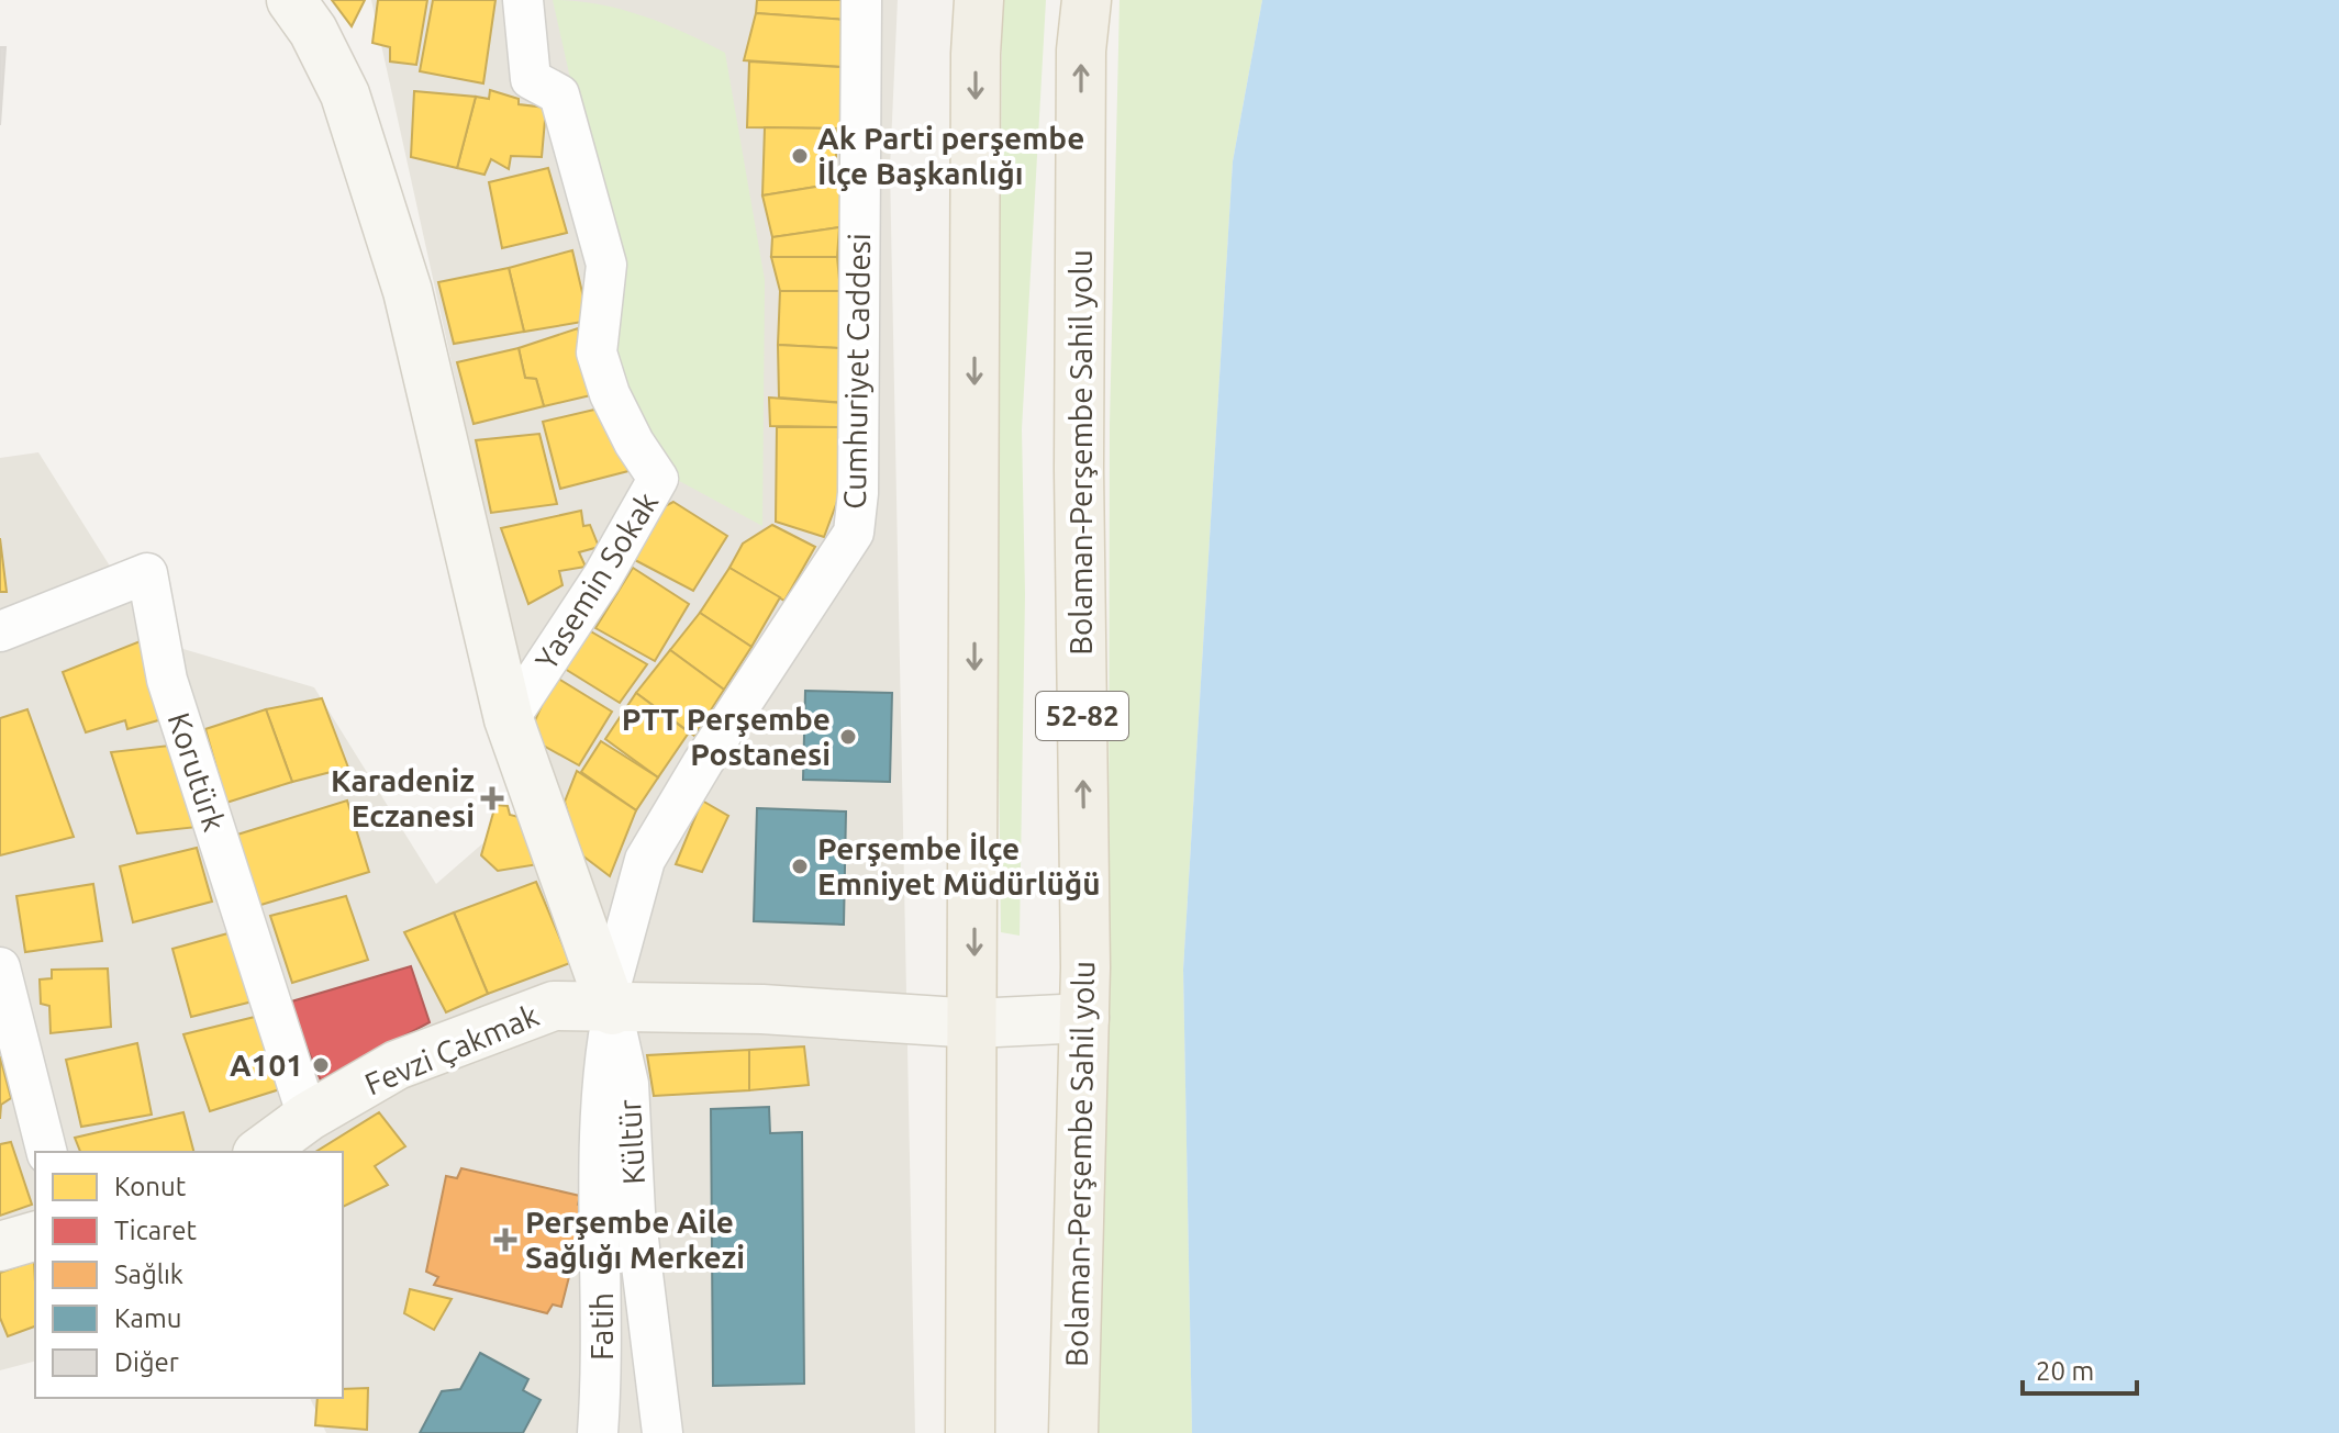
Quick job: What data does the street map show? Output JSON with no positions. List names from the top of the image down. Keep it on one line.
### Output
{"streets":{"main road":["Bolaman-Perşembe Sahil yolu","52-82"],"street":["Cumhuriyet Caddesi","Yasemin Sokak","Korutürk","Fevzi Çakmak","Kültür","Fatih"]},"crossings":[["Cumhuriyet Caddesi","Fevzi Çakmak"],["Cumhuriyet Caddesi","Kültür"],["Cumhuriyet Caddesi","Fatih"],["Bolaman-Perşembe Sahil yolu","Fevzi Çakmak"],["Korutürk","Fevzi Çakmak"],["Fevzi Çakmak","Kültür"],["Fevzi Çakmak","Fatih"],["Kültür","Fatih"]],"places":{"other":["Ak Parti perşembe İlçe Başkanlığı","PTT Perşembe Postanesi","Perşembe İlçe Emniyet Müdürlüğü","A101"],"health":["Karadeniz Eczanesi","Perşembe Aile Sağlığı Merkezi"]},"legend":["Konut","Ticaret","Sağlık","Kamu","Diğer"],"scale_bar":"20 m"}
